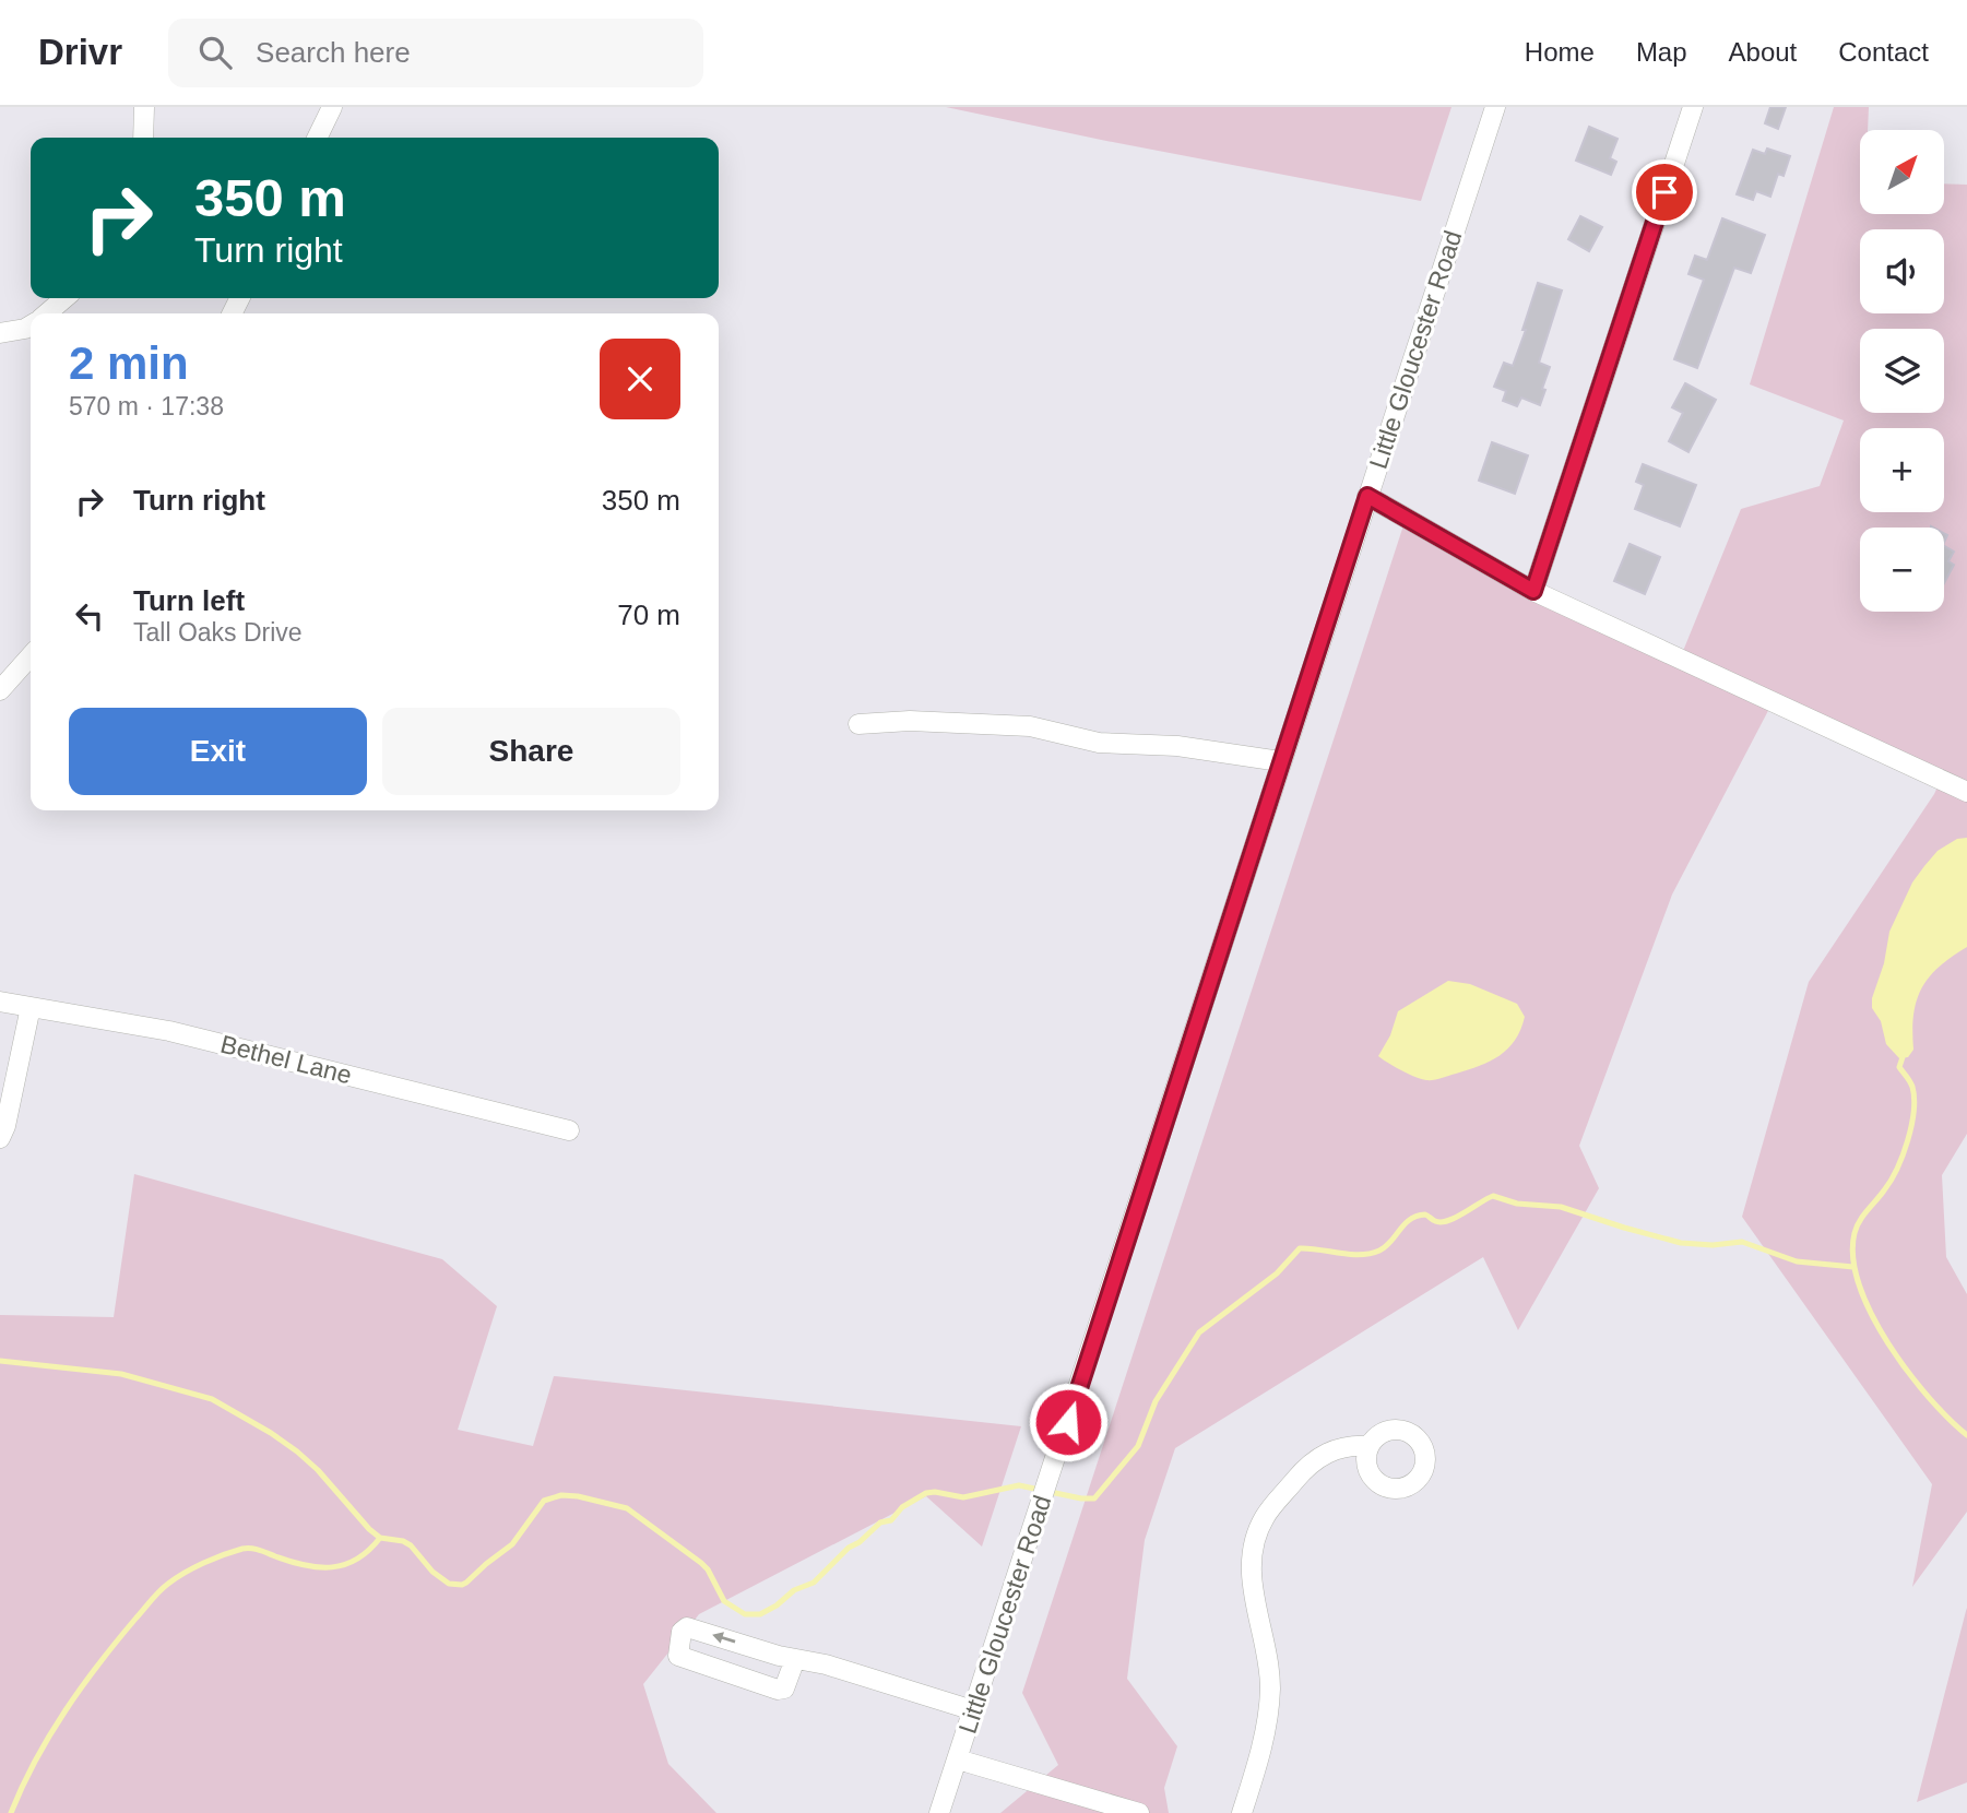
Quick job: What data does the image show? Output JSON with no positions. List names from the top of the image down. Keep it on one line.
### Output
{"streets":{"street":["Little Gloucester Road","Bethel Lane"]},"north":"top right","page":{"header":"Drivr","search":"Search here","nav":["Home","Map","About","Contact"],"map_buttons":["+","−"],"turn":["350 m","Turn right"],"heading":["2 min","570 m · 17:38"],"list":[{"name":"Turn right","value":"350 m"},{"name":"Turn left","note":"Tall Oaks Drive","value":"70 m"}],"buttons":["Exit","Share"]}}
